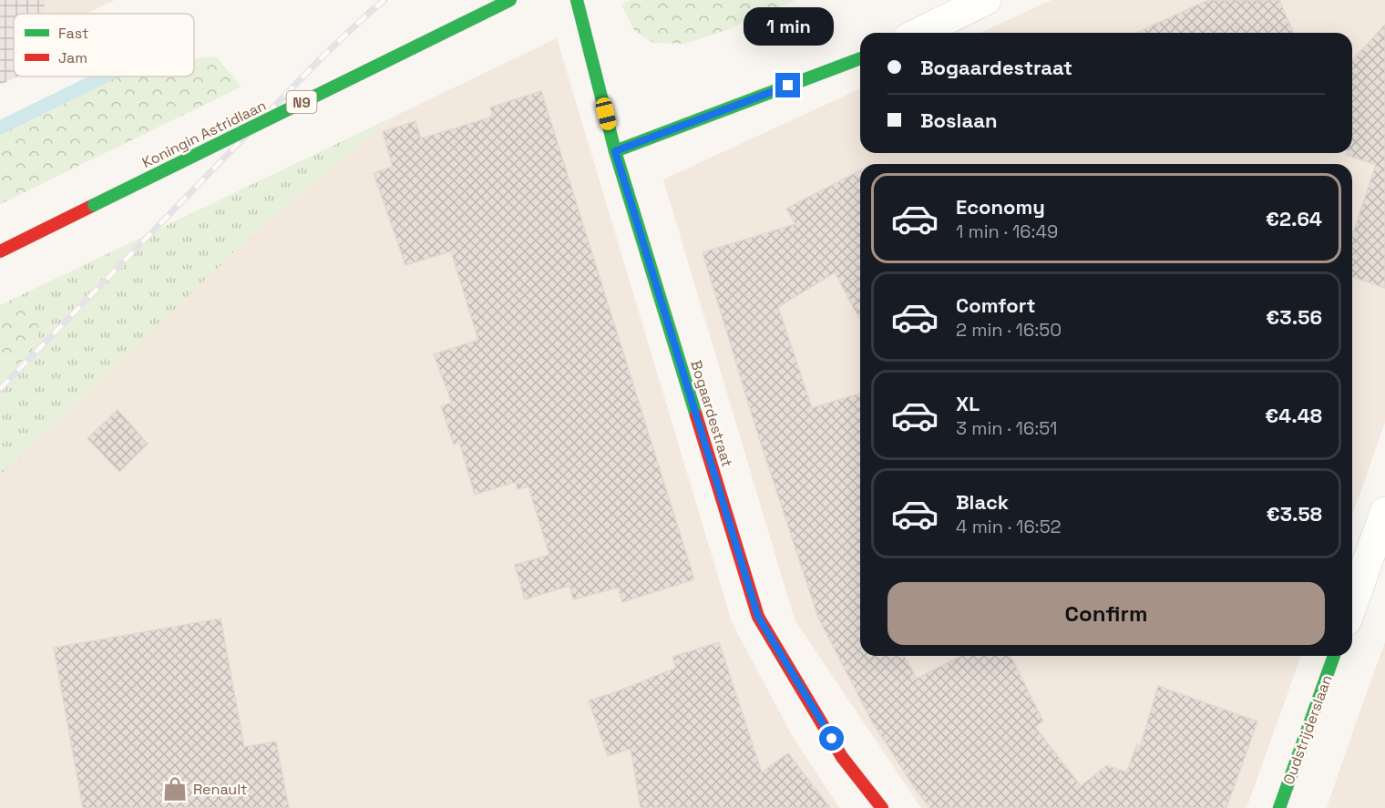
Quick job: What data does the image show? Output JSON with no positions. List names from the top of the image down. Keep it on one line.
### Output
{"streets":{"street":["N9","Koningin Astridlaan","Bogaardestraat","Oudstrijderslaan"]},"places":{"shop":["Renault"]},"legend":["Fast","Jam"],"page":{"bubble":"1 min","banner":["Bogaardestraat","Boslaan"],"list":[{"name":"Economy","note":"1 min · 16:49","value":"€2.64"},{"name":"Comfort","note":"2 min · 16:50","value":"€3.56"},{"name":"XL","note":"3 min · 16:51","value":"€4.48"},{"name":"Black","note":"4 min · 16:52","value":"€3.58"}],"buttons":"Confirm"}}
